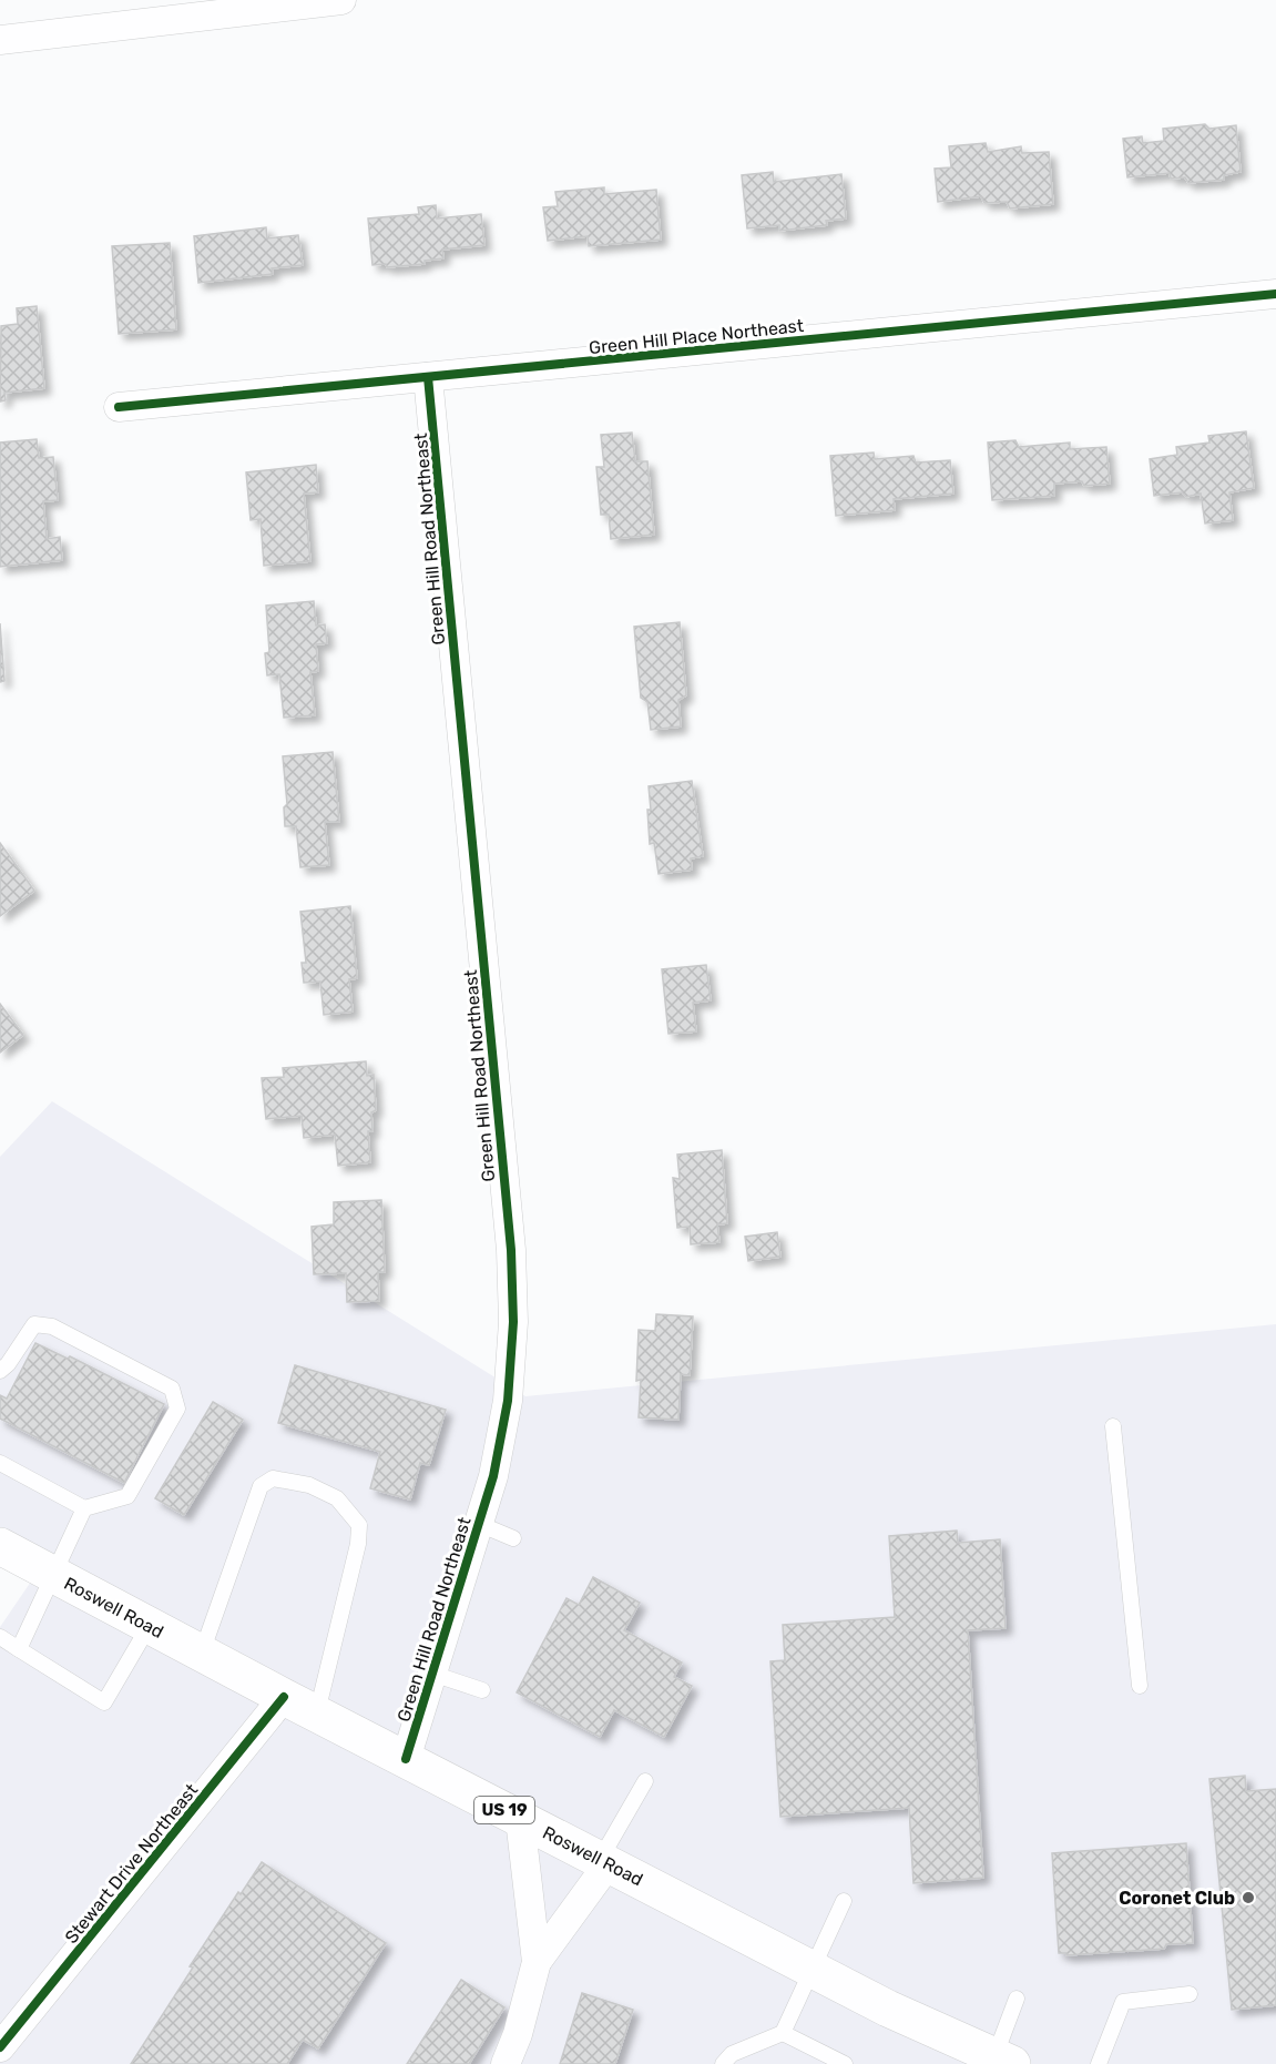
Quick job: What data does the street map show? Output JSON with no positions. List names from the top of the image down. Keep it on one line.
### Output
{"streets":{"main road":["Roswell Road","US 19"],"street":["Green Hill Place Northeast","Green Hill Road Northeast","Stewart Drive Northeast"]},"crossings":[["Green Hill Place Northeast","Green Hill Road Northeast"],["Green Hill Road Northeast","Roswell Road"],["Roswell Road","Stewart Drive Northeast"]],"places":["Coronet Club"]}
